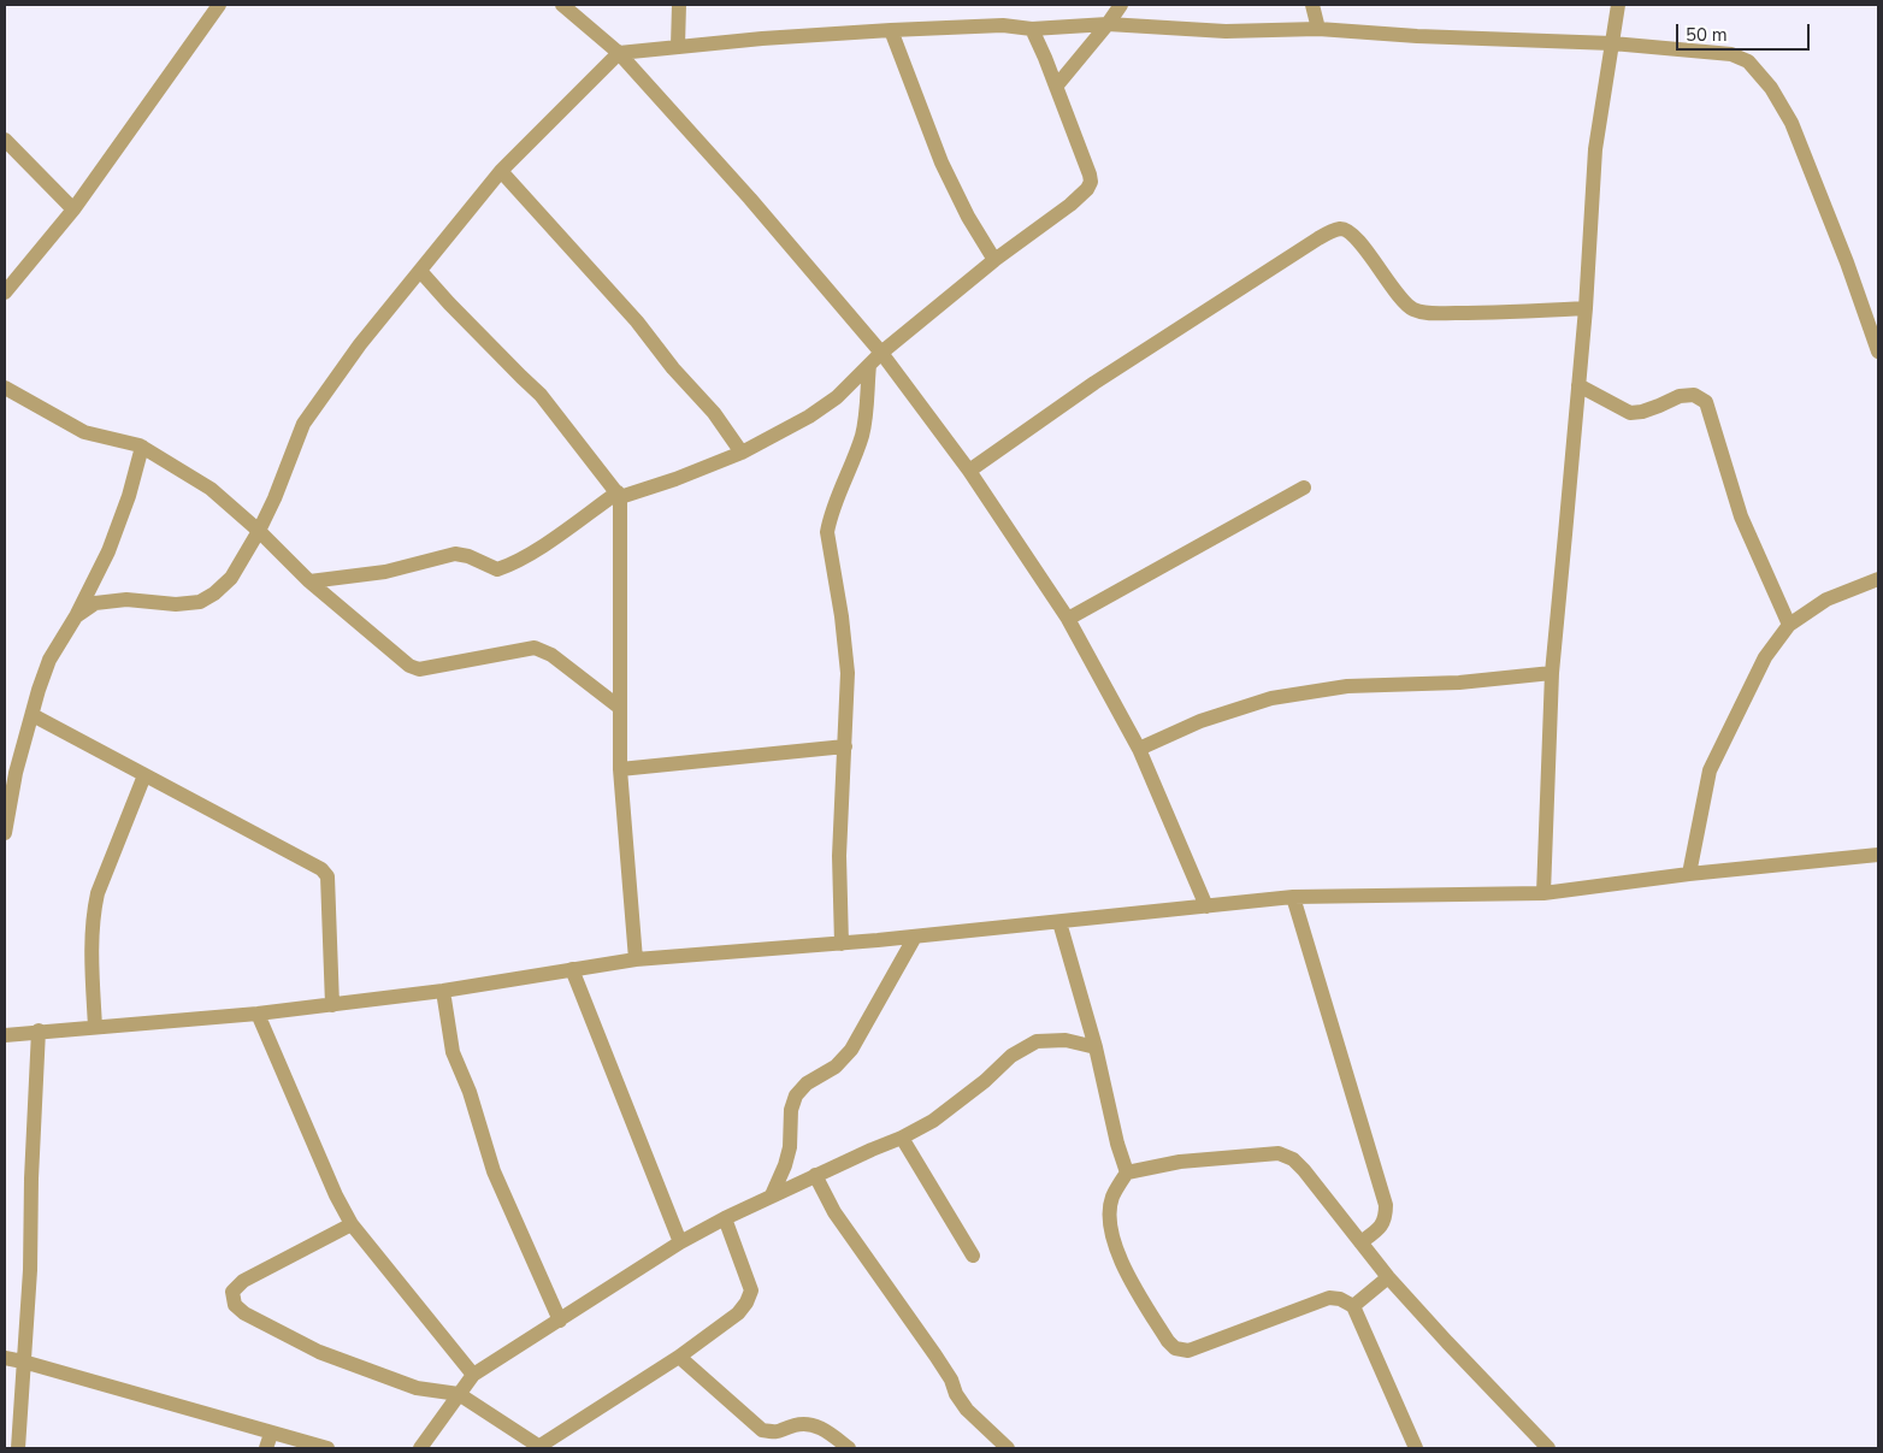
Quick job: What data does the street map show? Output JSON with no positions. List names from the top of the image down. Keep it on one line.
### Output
{"scale_bar":"50 m"}
